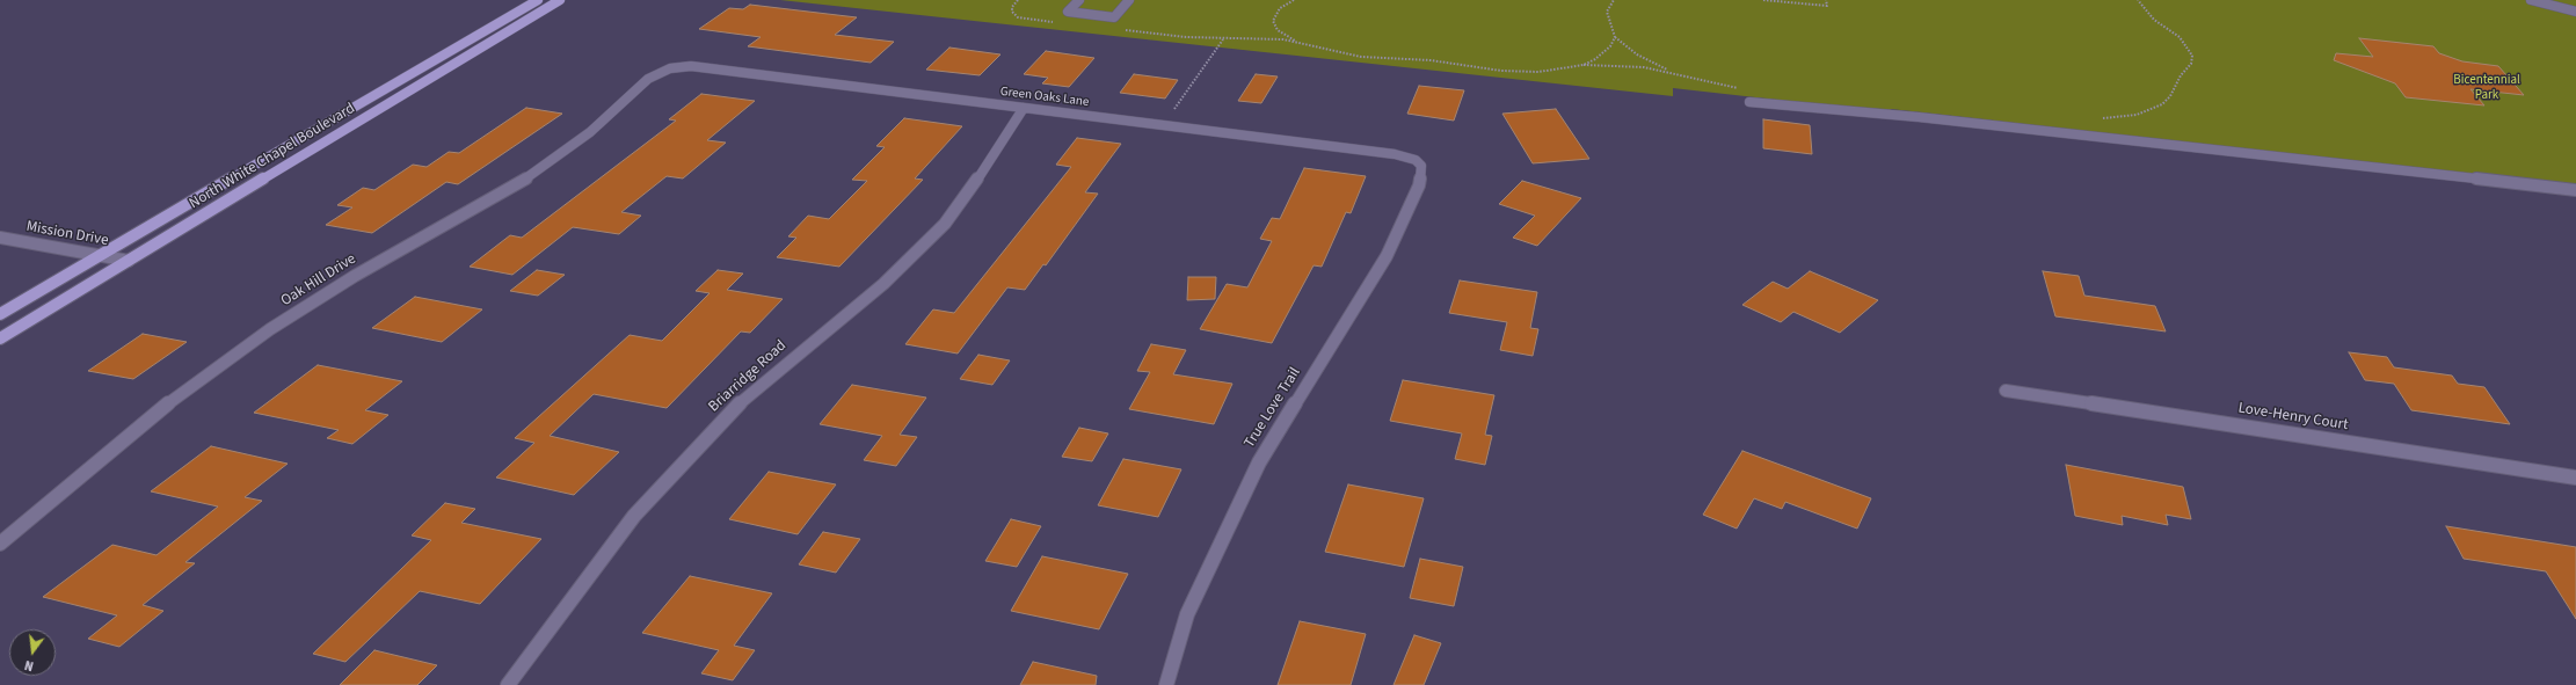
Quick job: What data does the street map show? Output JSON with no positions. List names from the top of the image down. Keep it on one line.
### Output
{"streets":{"main road":["North White Chapel Boulevard"],"street":["Green Oaks Lane","Mission Drive","Oak Hill Drive","Briarridge Road","True Love Trail","Love-Henry Court"]},"crossings":[["Green Oaks Lane","Oak Hill Drive"],["Green Oaks Lane","Briarridge Road"],["Green Oaks Lane","True Love Trail"],["North White Chapel Boulevard","Mission Drive"]],"parks":["Bicentennial Park"],"north":"bottom"}
